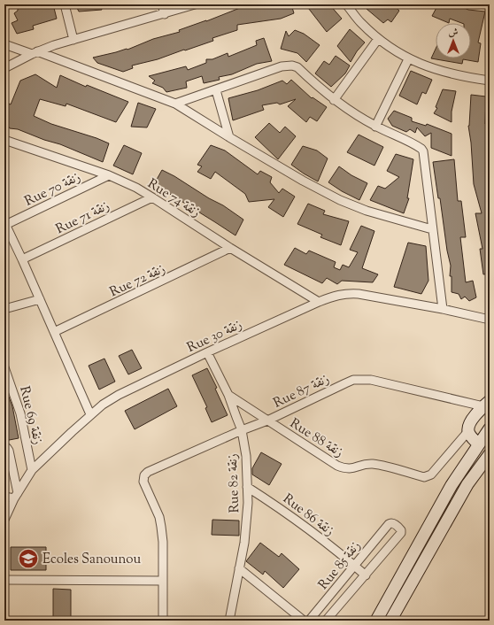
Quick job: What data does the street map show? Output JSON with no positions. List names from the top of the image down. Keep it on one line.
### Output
{"streets":{"street":["Rue 70 زنقة","Rue 74 زنقة","Rue 71 زنقة","Rue 72 زنقة","Rue 30 زنقة","Rue 87 زنقة","Rue 69 زنقة","Rue 88 زنقة","Rue 82 زنقة","Rue 86 زنقة","Rue 85 زنقة"]},"crossings":[["Rue 70 زنقة","Rue 74 زنقة"],["Rue 74 زنقة","Rue 71 زنقة"],["Rue 74 زنقة","Rue 72 زنقة"],["Rue 74 زنقة","Rue 30 زنقة"],["Rue 30 زنقة","Rue 69 زنقة"],["Rue 30 زنقة","Rue 82 زنقة"],["Rue 87 زنقة","Rue 88 زنقة"],["Rue 87 زنقة","Rue 82 زنقة"],["Rue 88 زنقة","Rue 82 زنقة"],["Rue 82 زنقة","Rue 86 زنقة"],["Rue 86 زنقة","Rue 85 زنقة"]],"places":{"school or university":["Ecoles Sanounou"]},"north":"top"}
